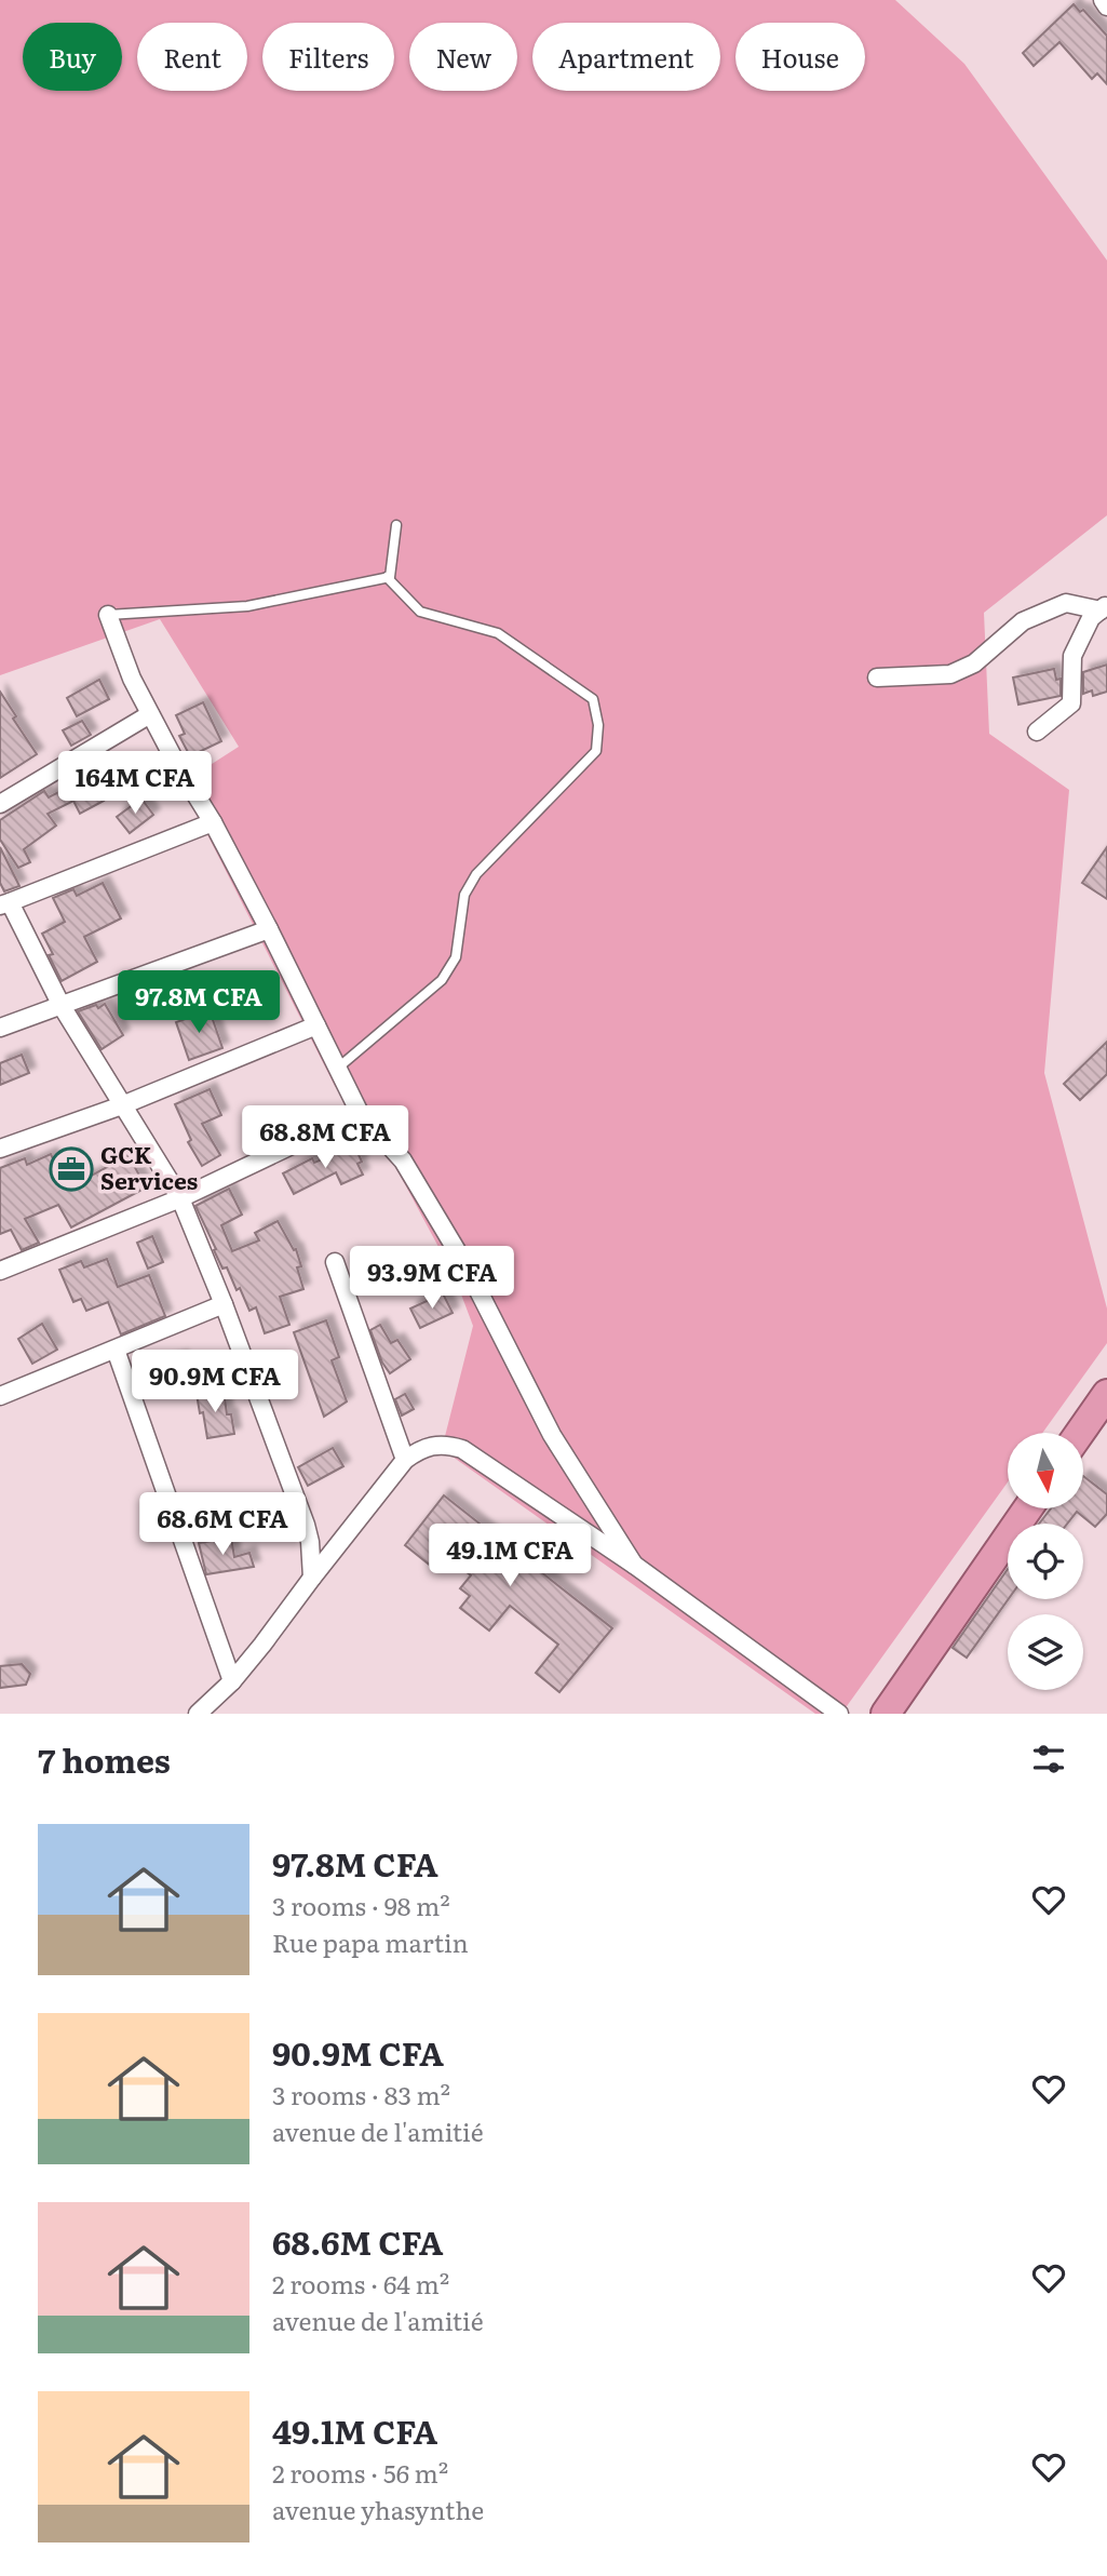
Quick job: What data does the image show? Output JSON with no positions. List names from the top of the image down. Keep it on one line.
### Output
{"places":{"office":["GCK Services"]},"north":"bottom","page":{"chip":["Buy","Rent","Filters","New","Apartment","House"],"price":["164M CFA","97.8M CFA","68.8M CFA","93.9M CFA","90.9M CFA","68.6M CFA","49.1M CFA"],"heading":"7 homes","list":[{"name":"97.8M CFA","note":"3 rooms · 98 m² · Rue papa martin"},{"name":"90.9M CFA","note":"3 rooms · 83 m² · avenue de l'amitié"},{"name":"68.6M CFA","note":"2 rooms · 64 m² · avenue de l'amitié"},{"name":"49.1M CFA","note":"2 rooms · 56 m² · avenue yhasynthe"}]}}
